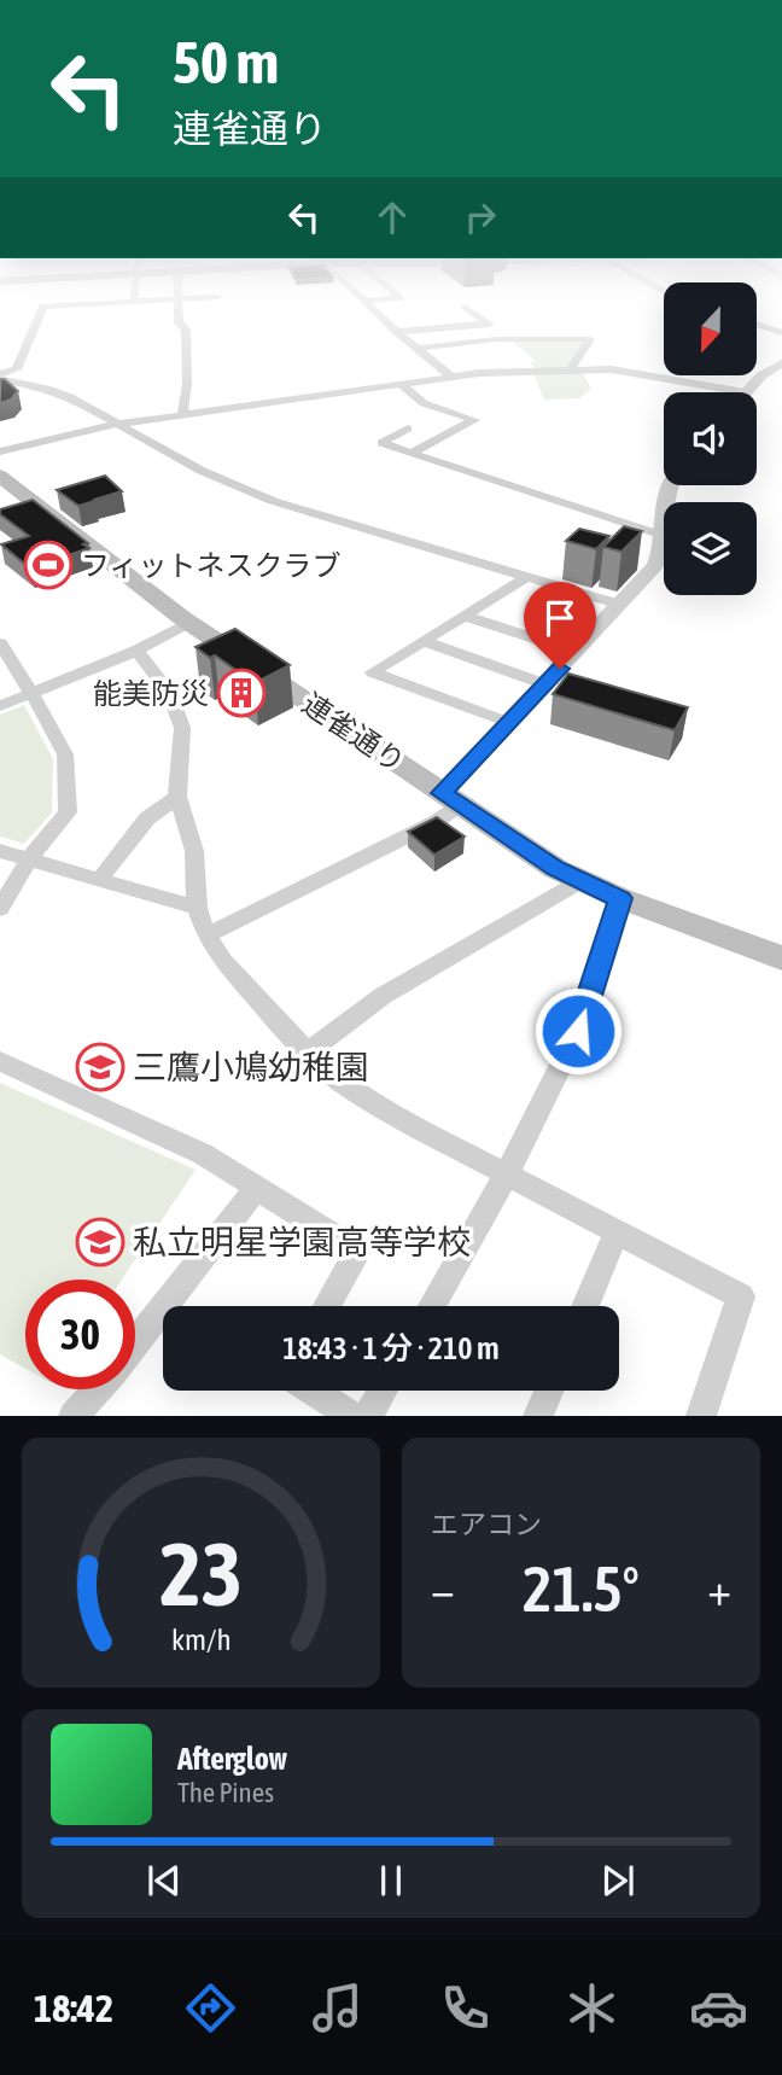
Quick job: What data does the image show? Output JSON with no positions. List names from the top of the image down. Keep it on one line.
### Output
{"streets":{"main road":["連雀通り"]},"places":{"sports":["フィットネスクラブ"],"building":["能美防災"],"school or university":["三鷹小鳩幼稚園","私立明星学園高等学校"]},"north":"bottom","page":{"turn":["50 m","連雀通り"],"limit":"30","trip":"18:43 · 1 分 · 210 m","tile":"エアコン","heat":["−","21.5°","+"],"song":["Afterglow","The Pines"],"tabs":"18:42","gauge":["23","km/h"]}}
